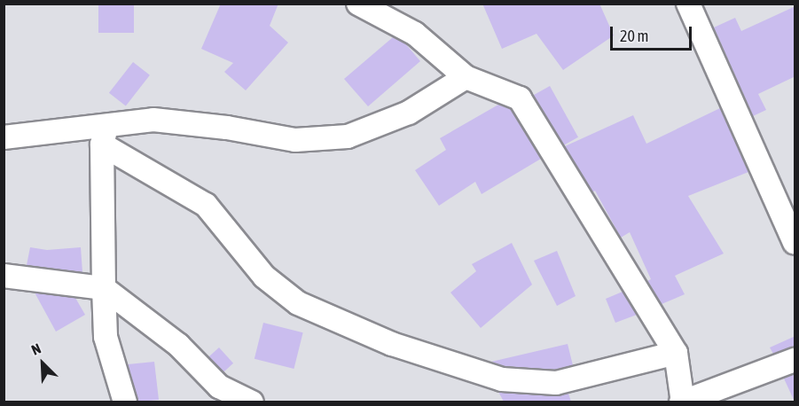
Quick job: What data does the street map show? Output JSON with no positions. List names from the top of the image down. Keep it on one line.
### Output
{"scale_bar":"20 m","north":"top left"}
